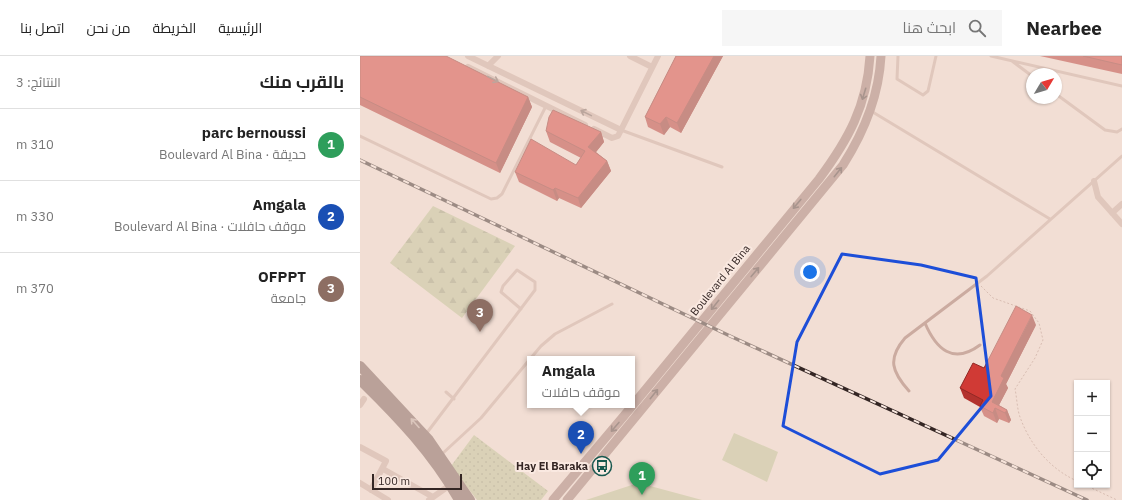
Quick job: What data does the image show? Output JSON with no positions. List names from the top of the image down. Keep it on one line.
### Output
{"streets":{"main road":["Boulevard Al Bina"]},"places":{"bus stop":["Hay El Baraka"]},"scale_bar":"100 m","north":"top right","page":{"header":"Nearbee","search":"ابحث هنا","nav":["الرئيسية","الخريطة","من نحن","اتصل بنا"],"heading":["بالقرب منك","النتائج: 3"],"list":[{"mark":"1","name":"parc bernoussi","note":"حديقة · Boulevard Al Bina","value":"310 m"},{"mark":"2","name":"Amgala","note":"موقف حافلات · Boulevard Al Bina","value":"330 m"},{"mark":"3","name":"OFPPT","note":"جامعة","value":"370 m"}],"pins":["3","2","1"],"popup":["Amgala","موقف حافلات"],"map_buttons":["+","−"],"scale":"100 m"}}
